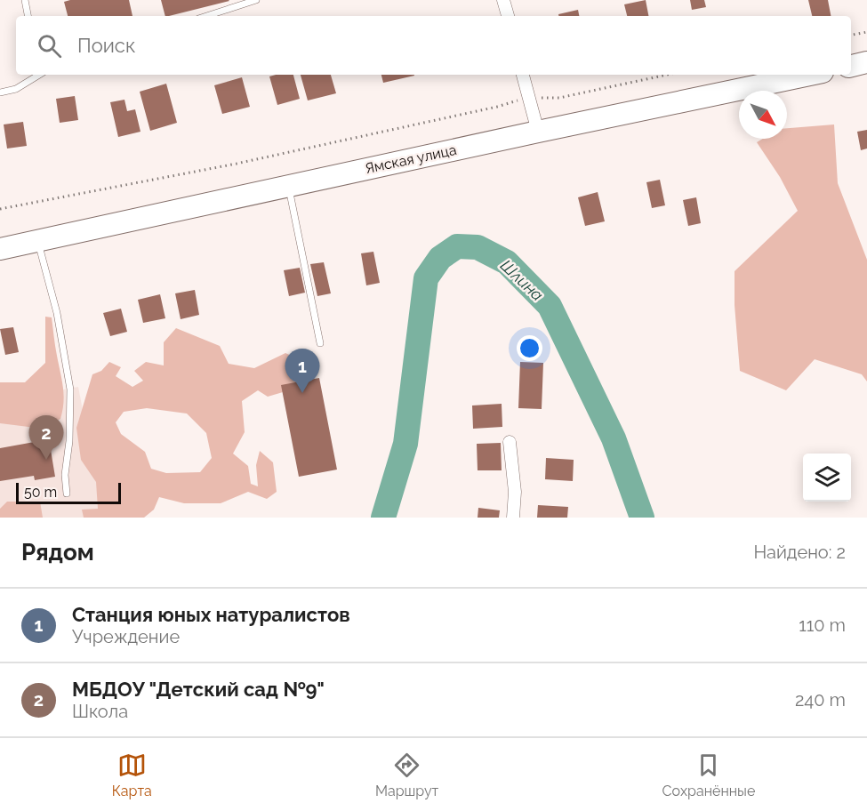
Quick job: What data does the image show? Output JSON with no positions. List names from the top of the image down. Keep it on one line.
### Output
{"streets":{"highway":["Ямская улица"]},"water":["Шлина"],"scale_bar":"50 m","north":"bottom right","page":{"search":"Поиск","pins":["1","2"],"scale":"50 m","heading":["Рядом","Найдено: 2"],"list":[{"mark":"1","name":"Станция юных натуралистов","note":"Учреждение","value":"110 m"},{"mark":"2","name":"МБДОУ \"Детский сад №9\"","note":"Школа","value":"240 m"}],"nav":["Карта","Маршрут","Сохранённые"]}}
